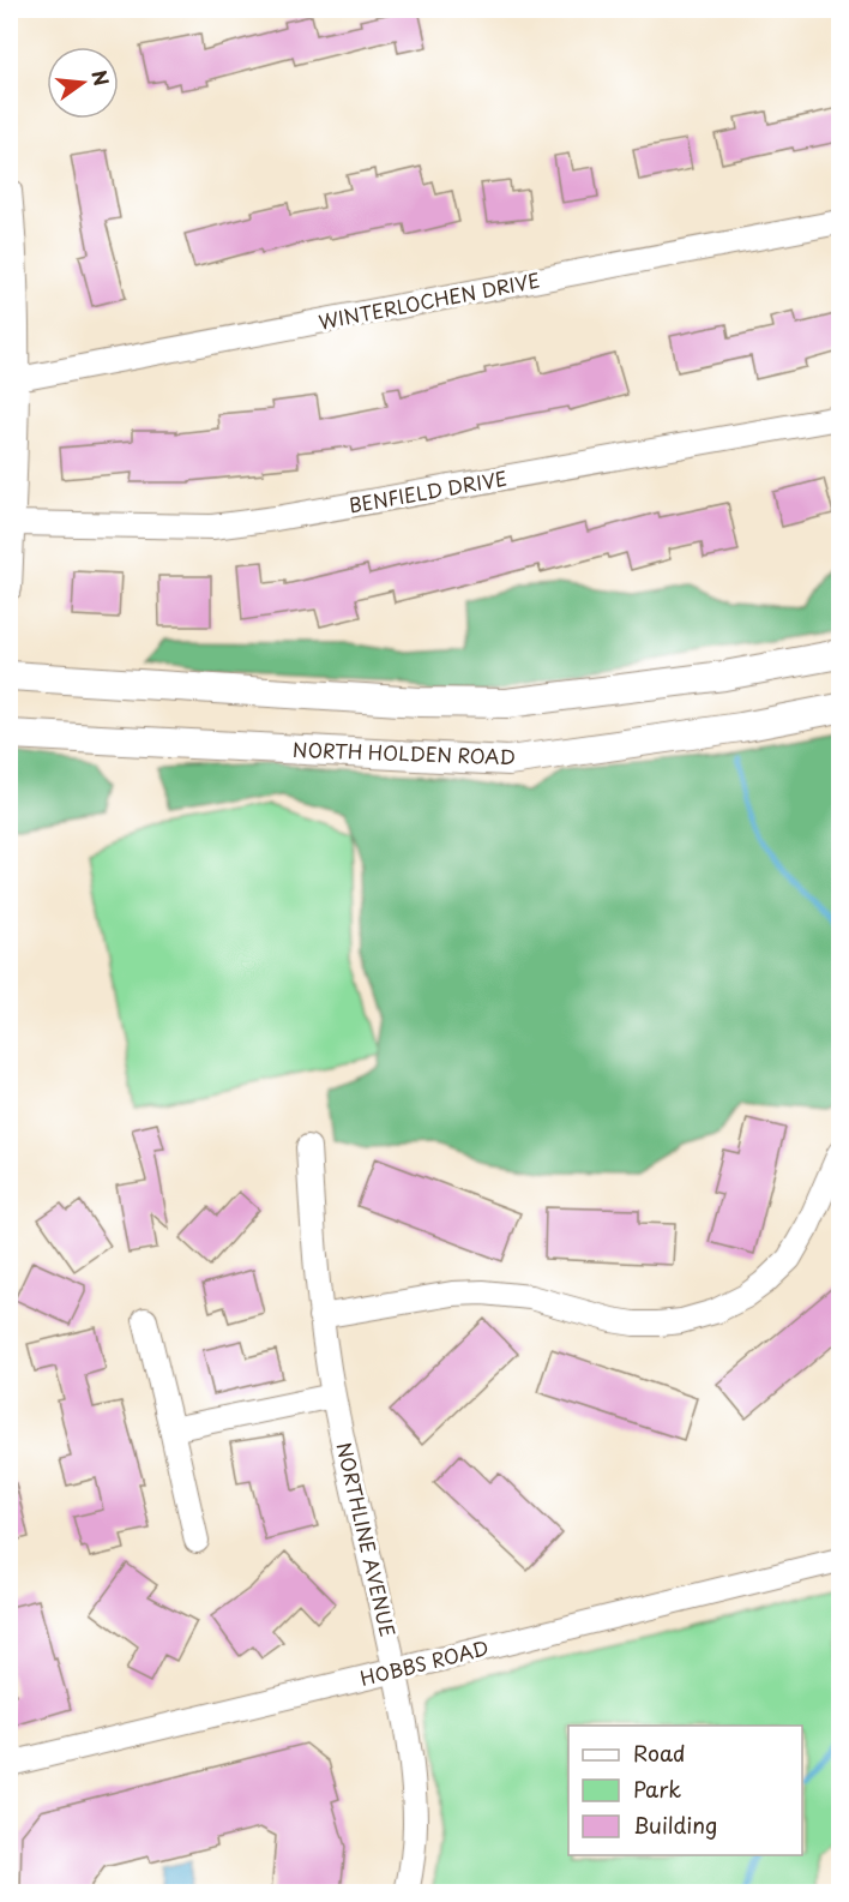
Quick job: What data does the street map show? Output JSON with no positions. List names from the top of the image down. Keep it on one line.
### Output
{"streets":{"main road":["NORTH HOLDEN ROAD"],"street":["WINTERLOCHEN DRIVE","BENFIELD DRIVE","NORTHLINE AVENUE","HOBBS ROAD"]},"crossings":[["NORTHLINE AVENUE","HOBBS ROAD"]],"legend":["Road","Park","Building"],"north":"right"}
